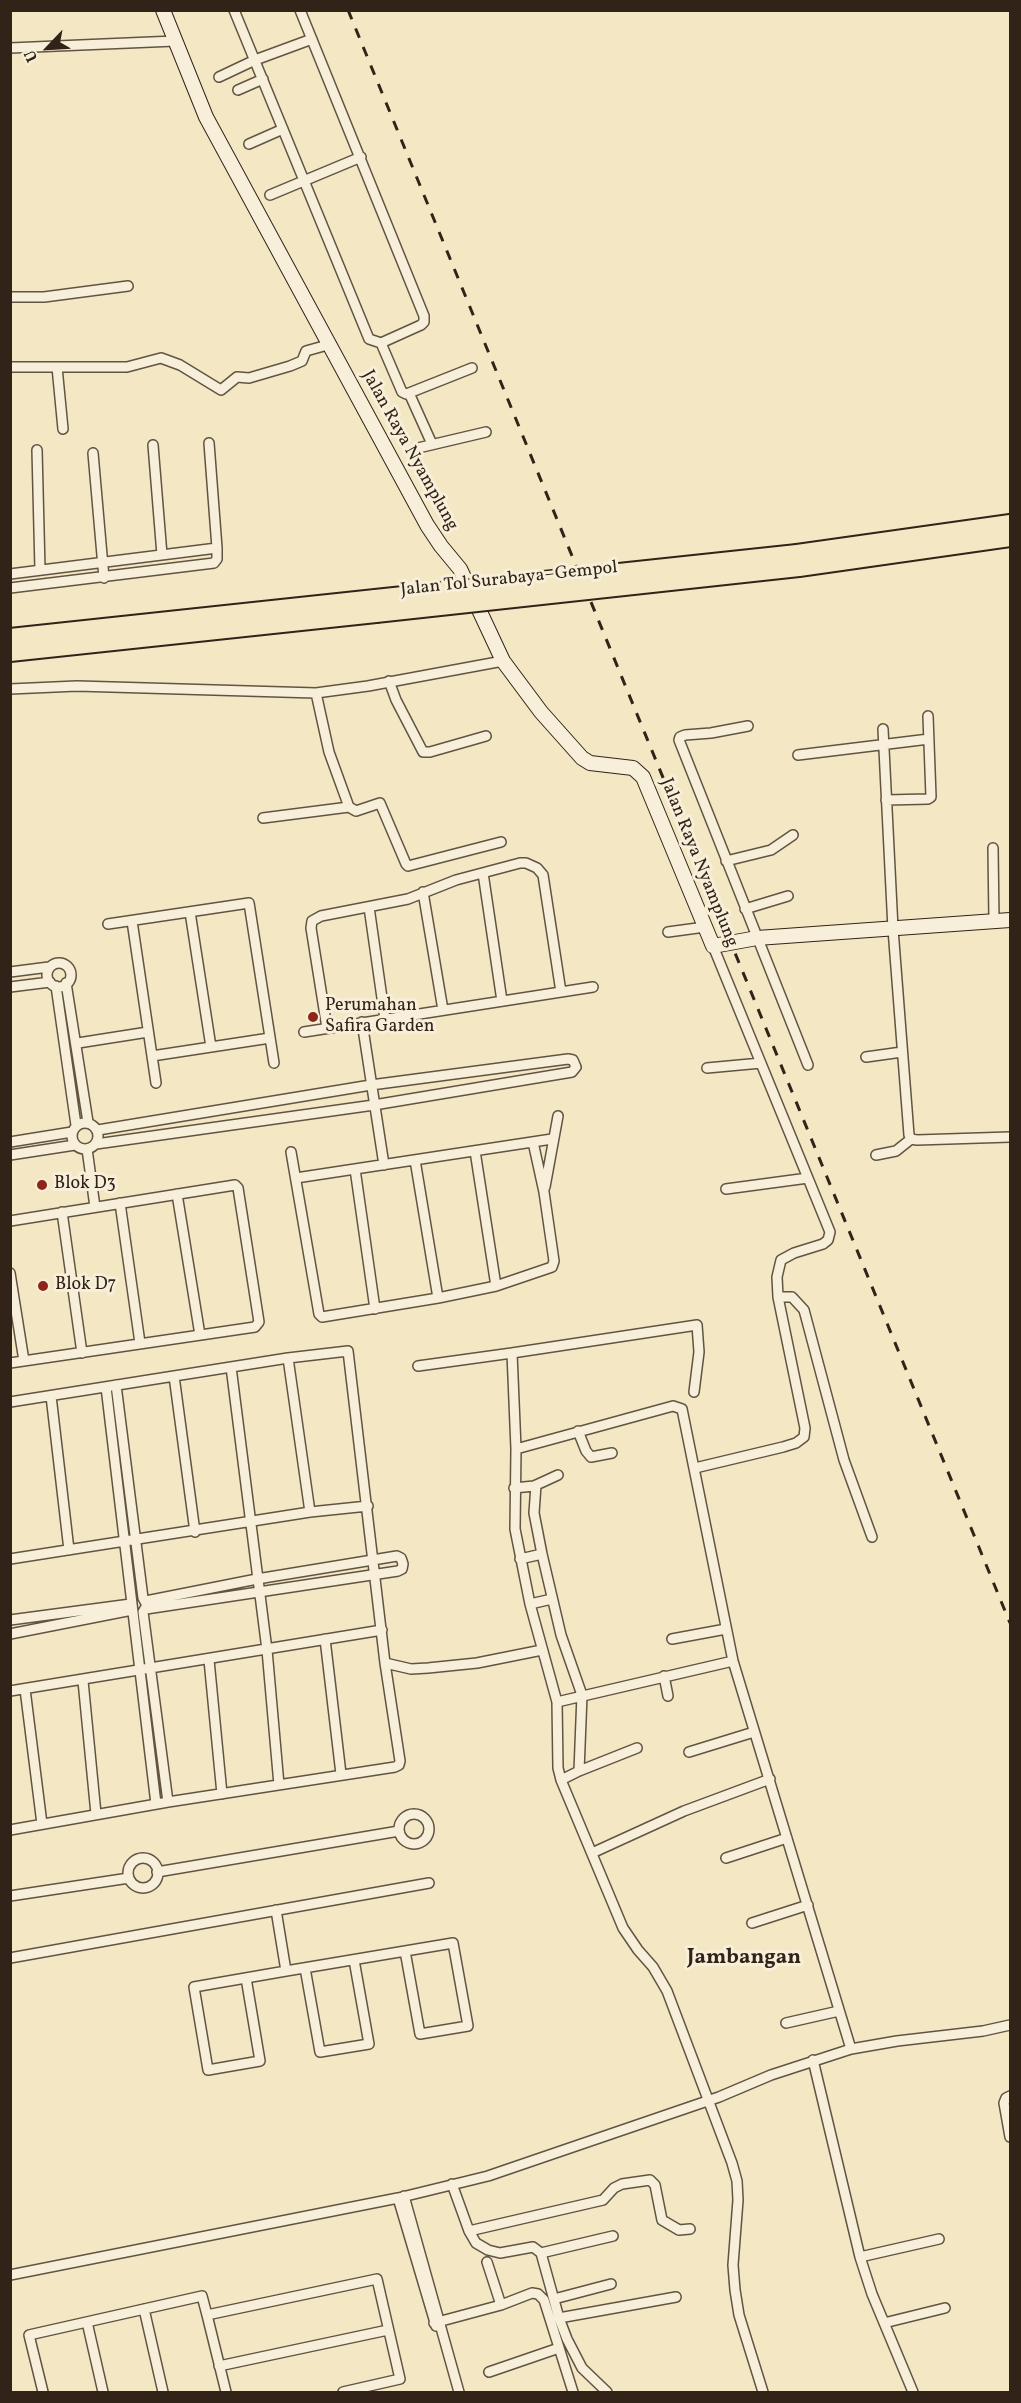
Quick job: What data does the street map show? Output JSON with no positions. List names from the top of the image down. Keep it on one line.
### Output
{"streets":{"highway":["Jalan Tol Surabaya–Gempol"],"street":["Jalan Raya Nyamplung"]},"districts":["Jambangan"],"places":["Perumahan Safira Garden","Blok D3","Blok D7"],"north":"bottom left"}
